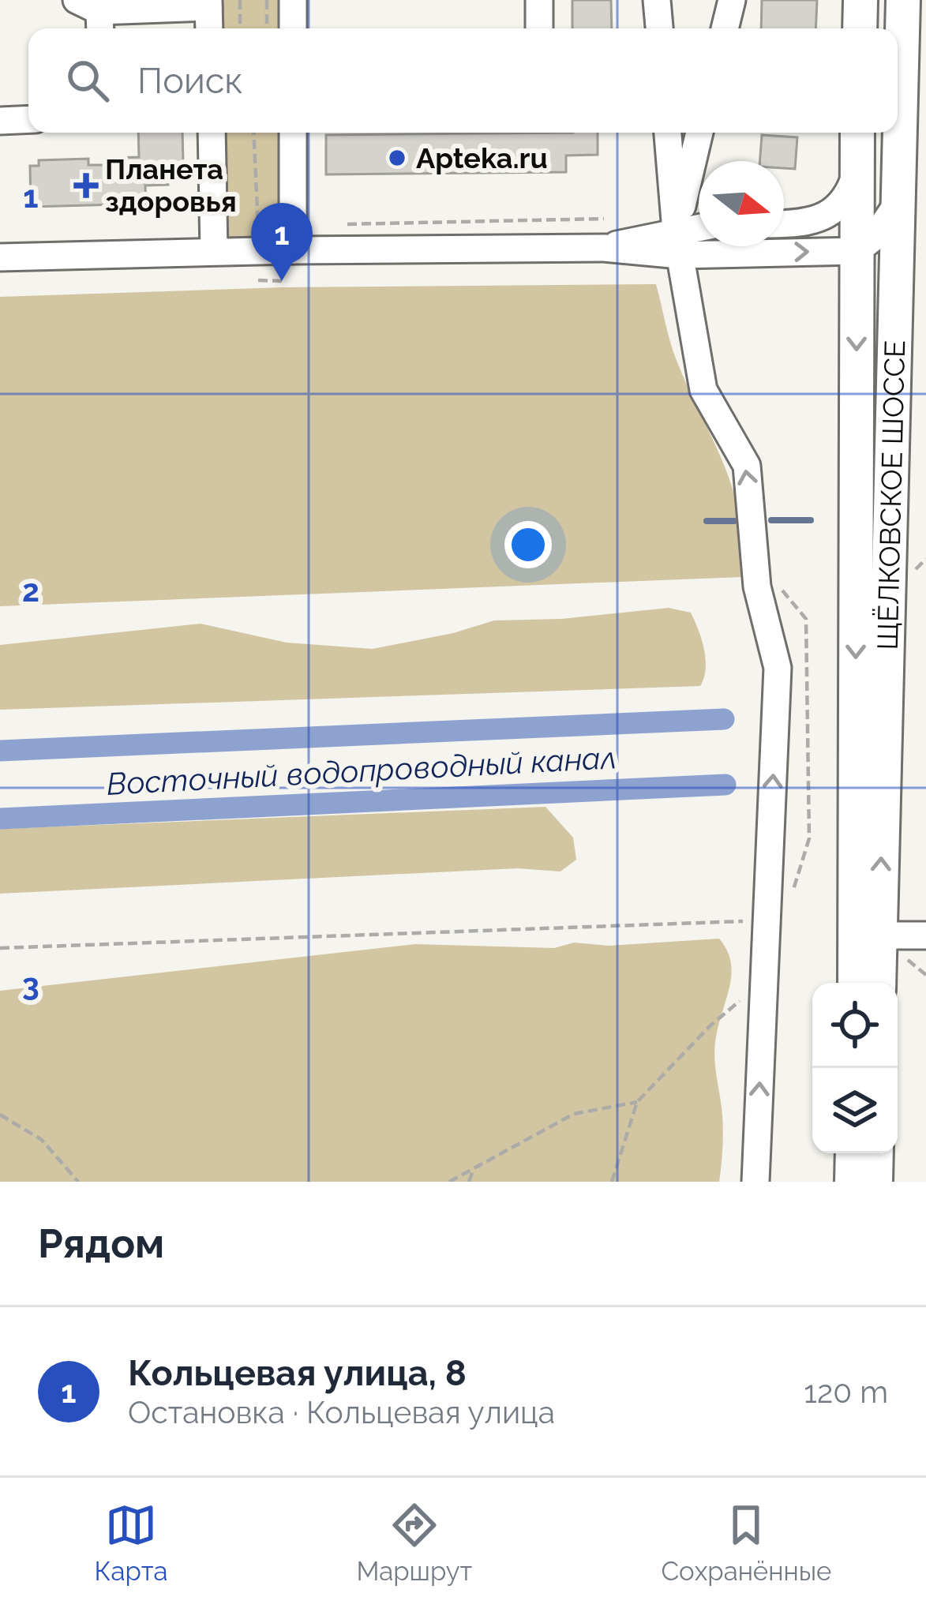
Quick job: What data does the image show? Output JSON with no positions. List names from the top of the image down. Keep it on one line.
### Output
{"streets":{"main road":["ЩЁЛКОВСКОЕ ШОССЕ"]},"water":["Восточный водопроводный канал"],"places":{"other":["Apteka.ru"],"health":["Планета здоровья"]},"north":"right","page":{"search":"Поиск","pins":"1","heading":"Рядом","list":[{"mark":"1","name":"Кольцевая улица, 8","note":"Остановка · Кольцевая улица","value":"120 m"}],"nav":["Карта","Маршрут","Сохранённые"]},"grid":{"rows":["1","2","3"]}}
